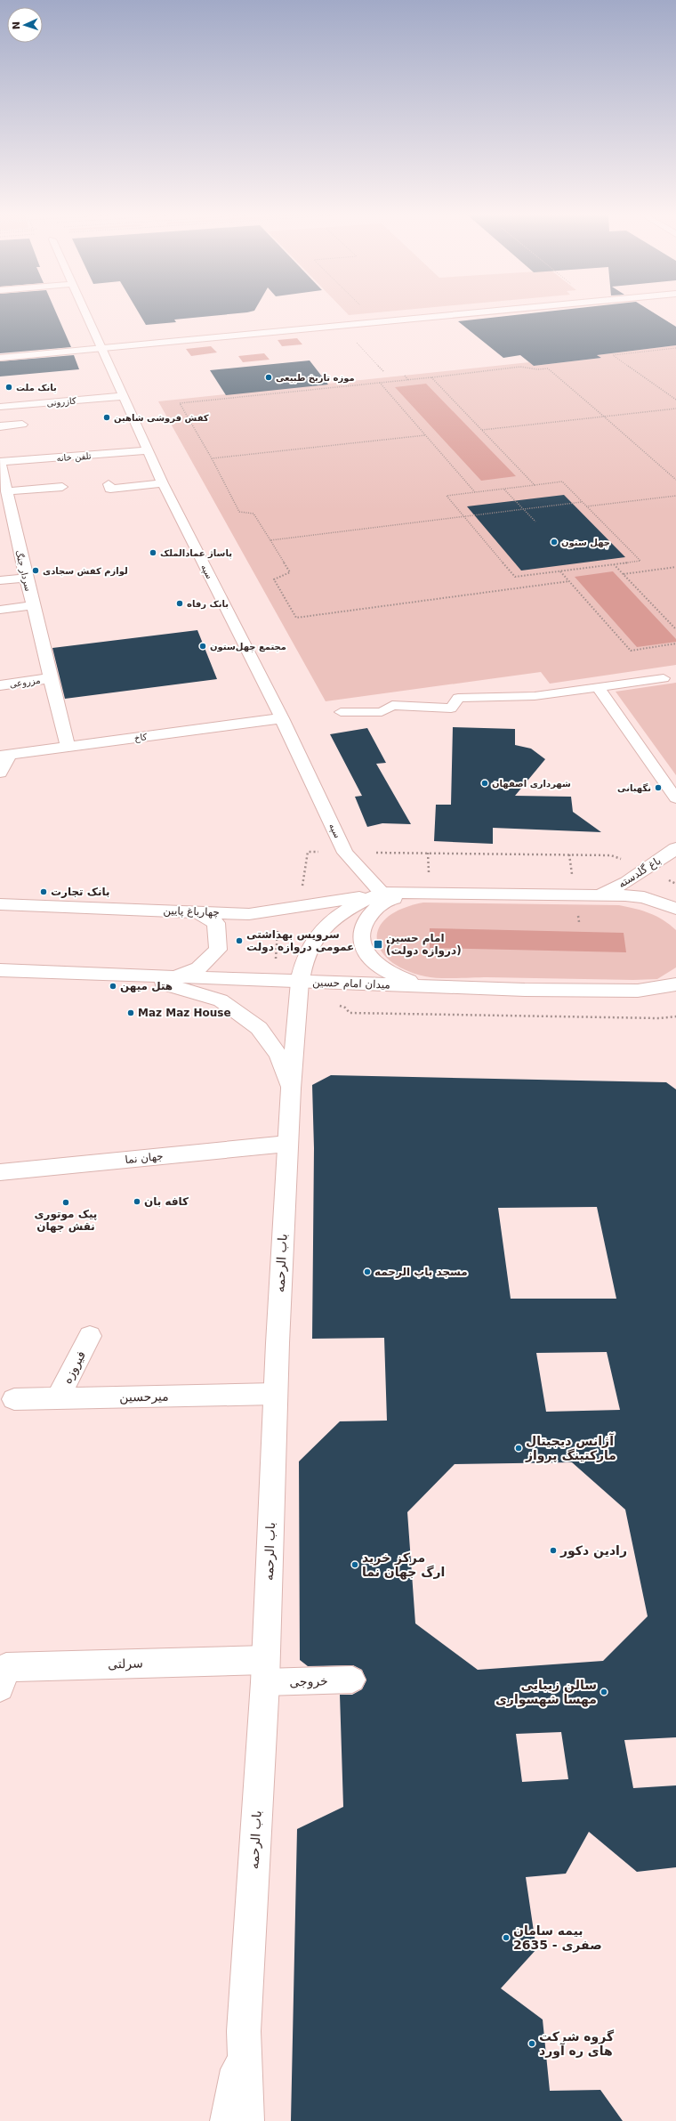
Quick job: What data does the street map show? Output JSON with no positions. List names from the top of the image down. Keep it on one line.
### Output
{"streets":{"street":["کازرونی","تلفن خانه","سردار جنگ","سپه","مزروعی","کاخ","باغ گلدسته","چهارباغ پایین","میدان امام حسین","جهان نما","باب الرحمه","فیروزه","میرحسین","سرلتی"],"lane":["خروجی"]},"crossings":[["کازرونی","سپه"],["تلفن خانه","سردار جنگ"],["تلفن خانه","سپه"],["سردار جنگ","مزروعی"],["سردار جنگ","کاخ"],["سپه","کاخ"],["سپه","چهارباغ پایین"],["سپه","میدان امام حسین"],["باغ گلدسته","میدان امام حسین"],["چهارباغ پایین","میدان امام حسین"],["میدان امام حسین","باب الرحمه"],["جهان نما","باب الرحمه"],["باب الرحمه","میرحسین"],["باب الرحمه","سرلتی"],["باب الرحمه","خروجی"],["فیروزه","میرحسین"],["سرلتی","خروجی"]],"places":{"other":["موزه تاریخ طبیعی","بانک ملت","کفش فروشی شاهین","چهل ستون","پاساژ عمادالملک","لوازم کفش سجادی","بانک رفاه","مجتمع چهل‌ستون","شهرداری اصفهان","نگهبانی","بانک تجارت","سرویس بهداشتی عمومی دروازه دولت","هتل میهن","Maz Maz House","کافه بان","پیک موتوری نقش جهان","مسجد باب الرحمه","آژانس دیجیتال مارکتینگ پرواز","رادین دکور","مرکز خرید ارگ جهان نما","سالن زیبایی مهسا شهسواری","بیمه سامان 2635 - صفری","گروه شرکت های ره آورد"],"transit":["امام حسین (دروازه دولت)"]},"north":"left"}
